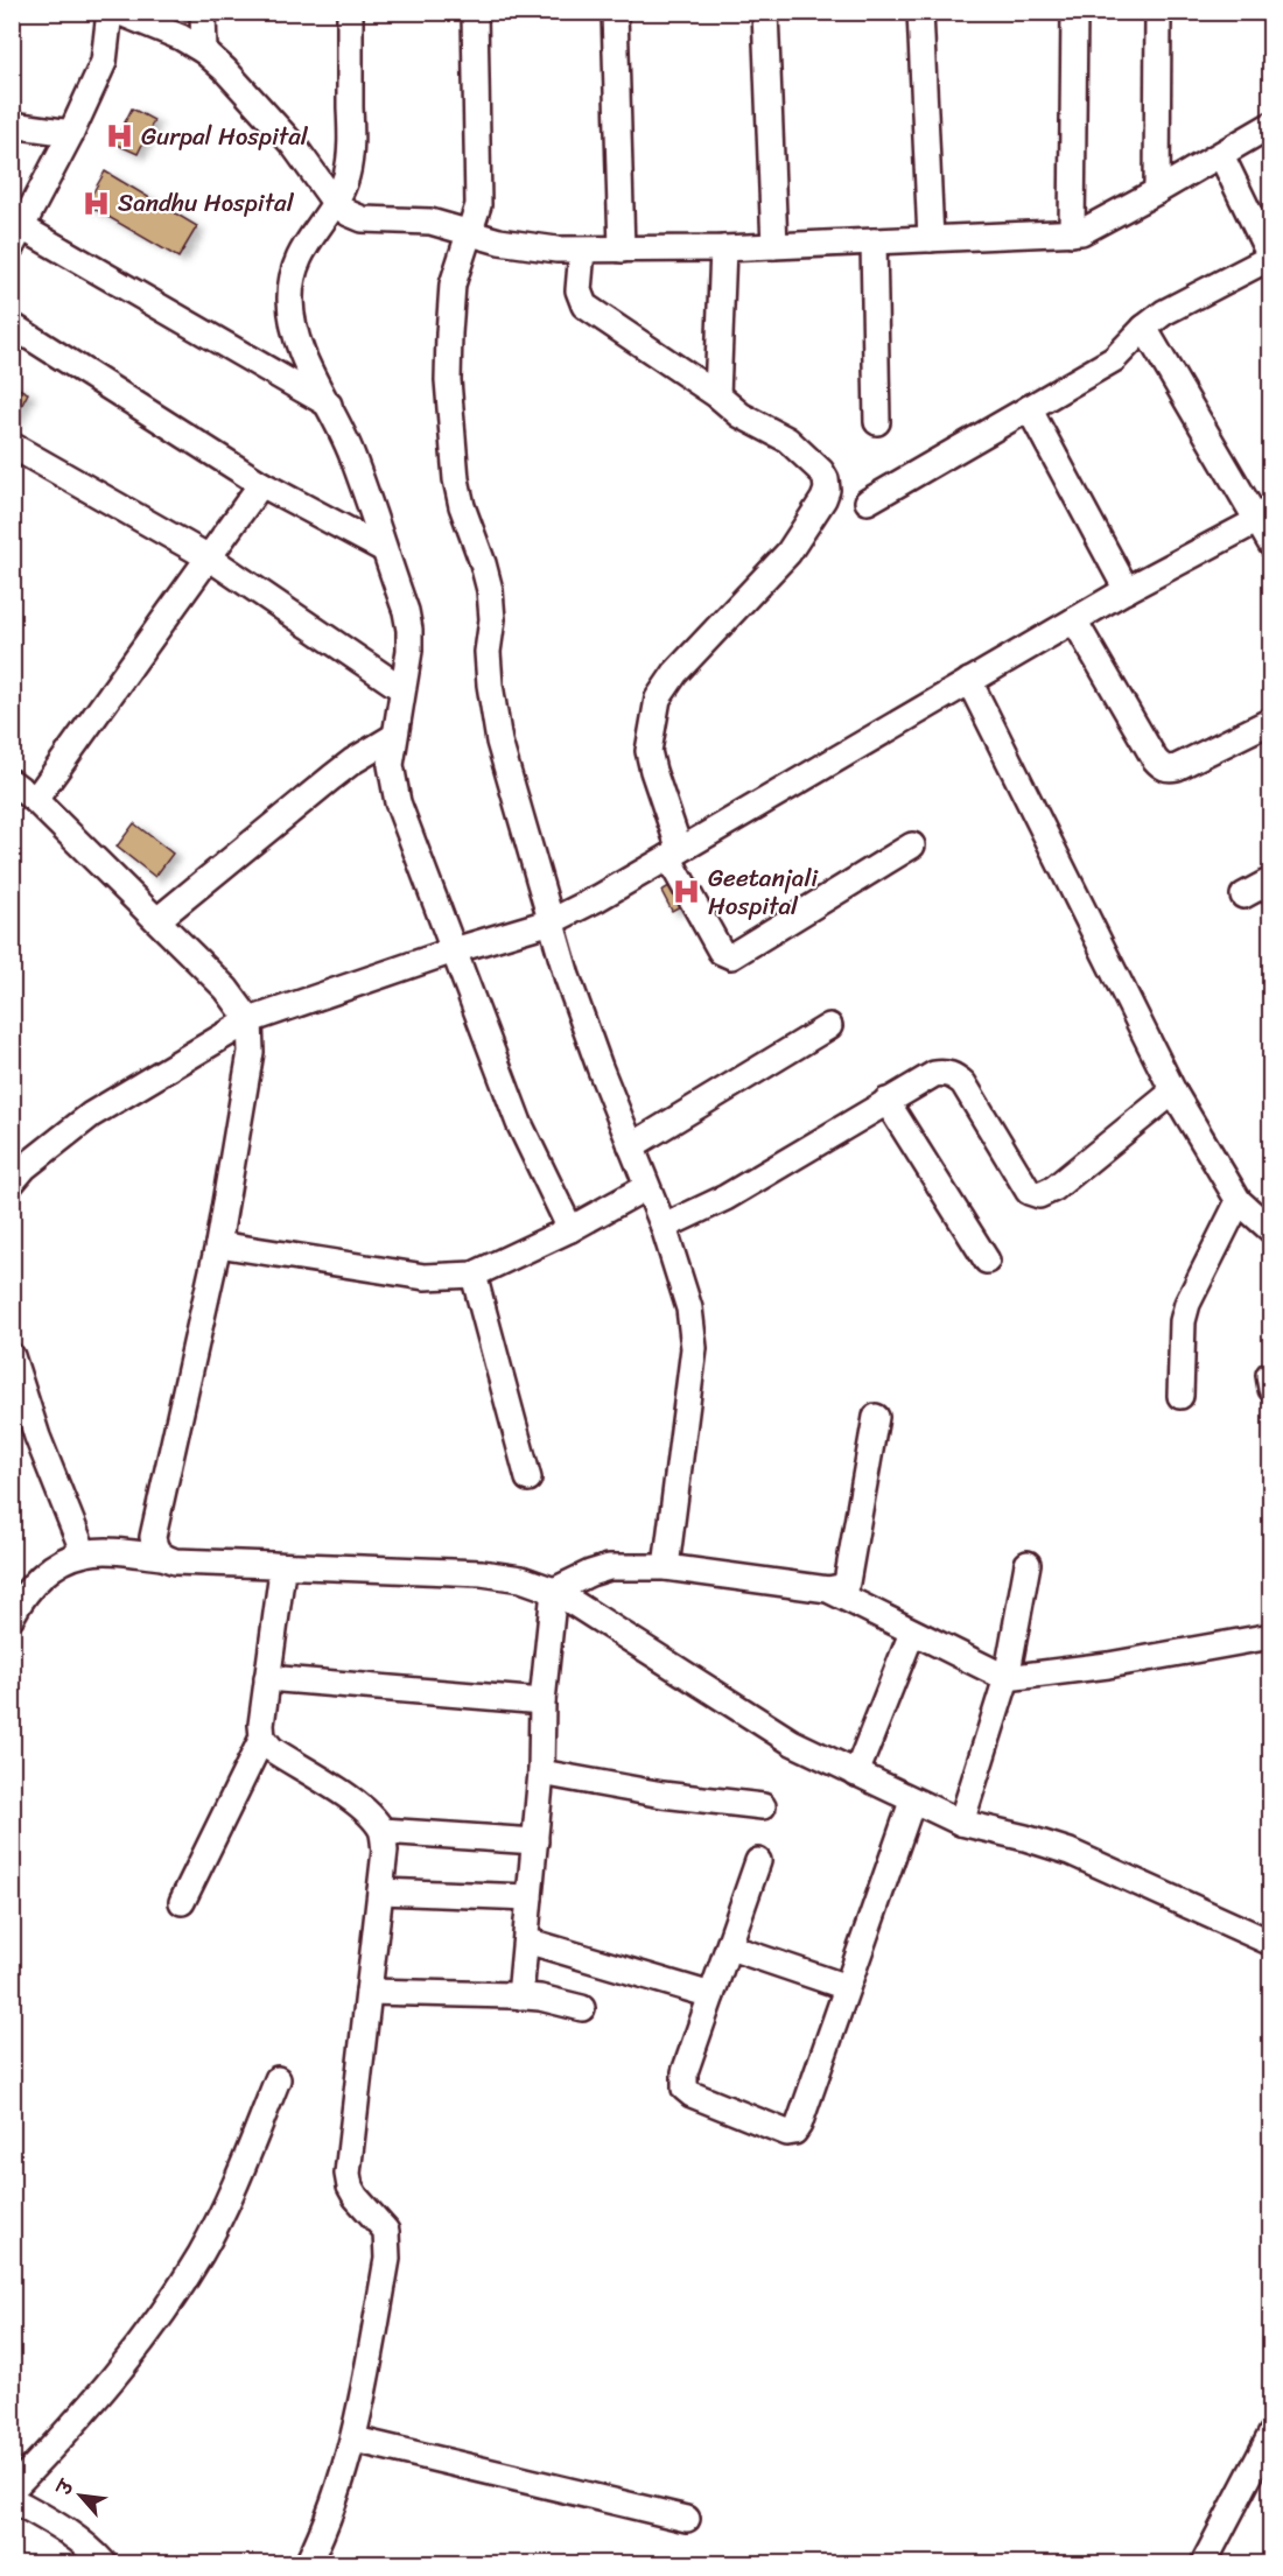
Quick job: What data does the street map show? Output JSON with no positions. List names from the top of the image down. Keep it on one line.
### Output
{"places":{"hospital":["Gurpal Hospital","Sandhu Hospital","Geetanjali Hospital"]},"north":"top left"}
